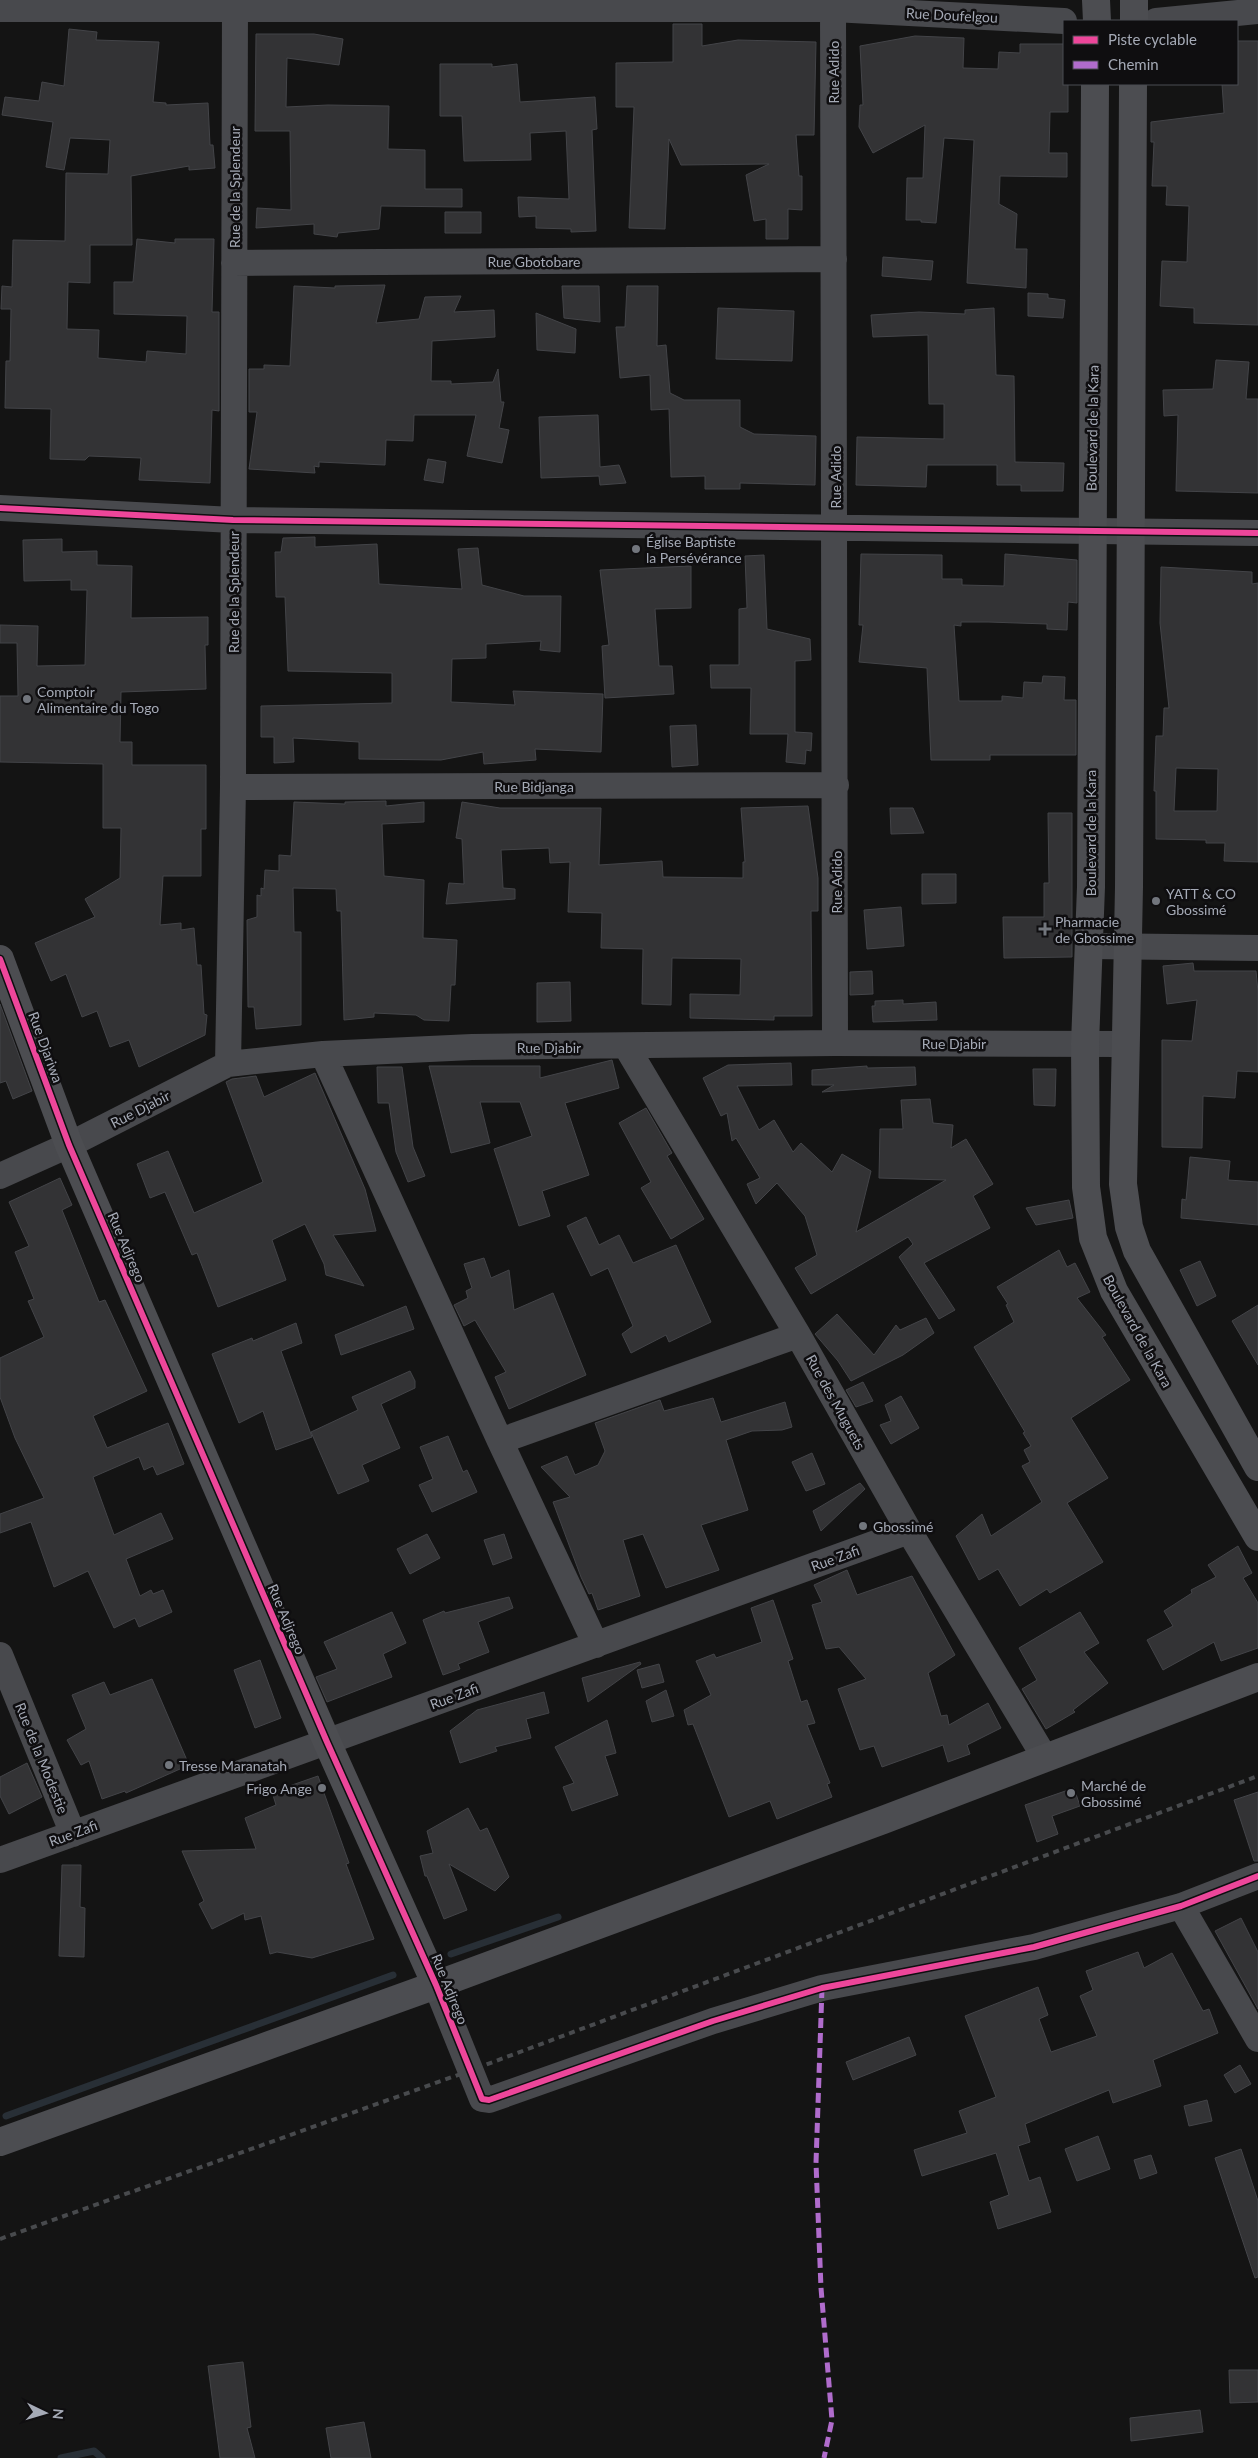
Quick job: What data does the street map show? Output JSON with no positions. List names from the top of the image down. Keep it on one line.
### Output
{"streets":{"main road":["Boulevard de la Kara","Rue Djariwa","Rue Adjrego"],"street":["Rue Doufelgou","Rue Adido","Rue de la Splendeur","Rue Gbotobare","Rue Bidjanga","Rue Djabir","Rue des Muguets","Rue Zafi","Rue de la Modestie"]},"crossings":[["Rue Doufelgou","Rue Adido"],["Rue Doufelgou","Rue de la Splendeur"],["Rue Adido","Rue Gbotobare"],["Rue Adido","Rue Bidjanga"],["Rue Adido","Rue Djabir"],["Rue de la Splendeur","Rue Gbotobare"],["Rue de la Splendeur","Rue Bidjanga"],["Rue de la Splendeur","Rue Djabir"],["Boulevard de la Kara","Rue Djabir"],["Rue Djabir","Rue Djariwa"],["Rue Djabir","Rue Adjrego"],["Rue Djabir","Rue des Muguets"],["Rue Djariwa","Rue Adjrego"],["Rue Adjrego","Rue Zafi"],["Rue des Muguets","Rue Zafi"],["Rue Zafi","Rue de la Modestie"]],"places":{"other":["Église Baptiste la Persévérance","Comptoir Alimentaire du Togo","YATT & CO Gbossimé","Gbossimé","Tresse Maranatah","Frigo Ange","Marché de Gbossimé"],"health":["Pharmacie de Gbossime"]},"legend":["Piste cyclable","Chemin"],"north":"right"}
